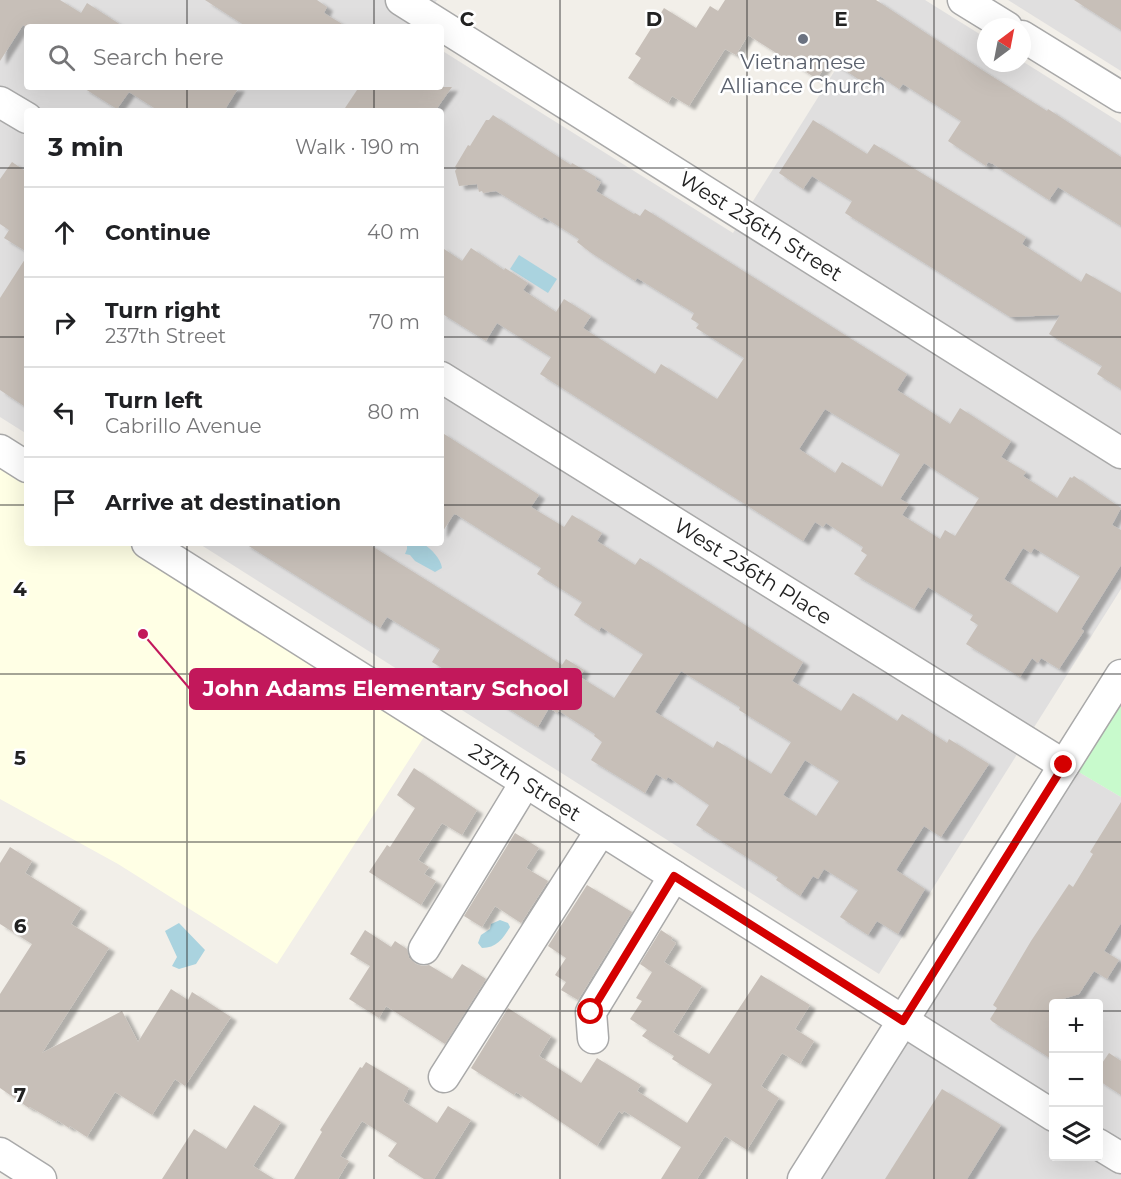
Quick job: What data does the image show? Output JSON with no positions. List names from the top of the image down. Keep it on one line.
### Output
{"streets":{"street":["West 236th Street","West 236th Place","237th Street"]},"places":["Vietnamese Alliance Church","John Adams Elementary School"],"north":"top right","page":{"search":"Search here","heading":["3 min","Walk · 190 m"],"list":[["Continue","40 m"],["Turn right","237th Street","70 m"],["Turn left","Cabrillo Avenue","80 m"],"Arrive at destination"],"map_buttons":["+","−"]},"grid":{"columns":["C","D","E"],"rows":["4","5","6","7"]}}
